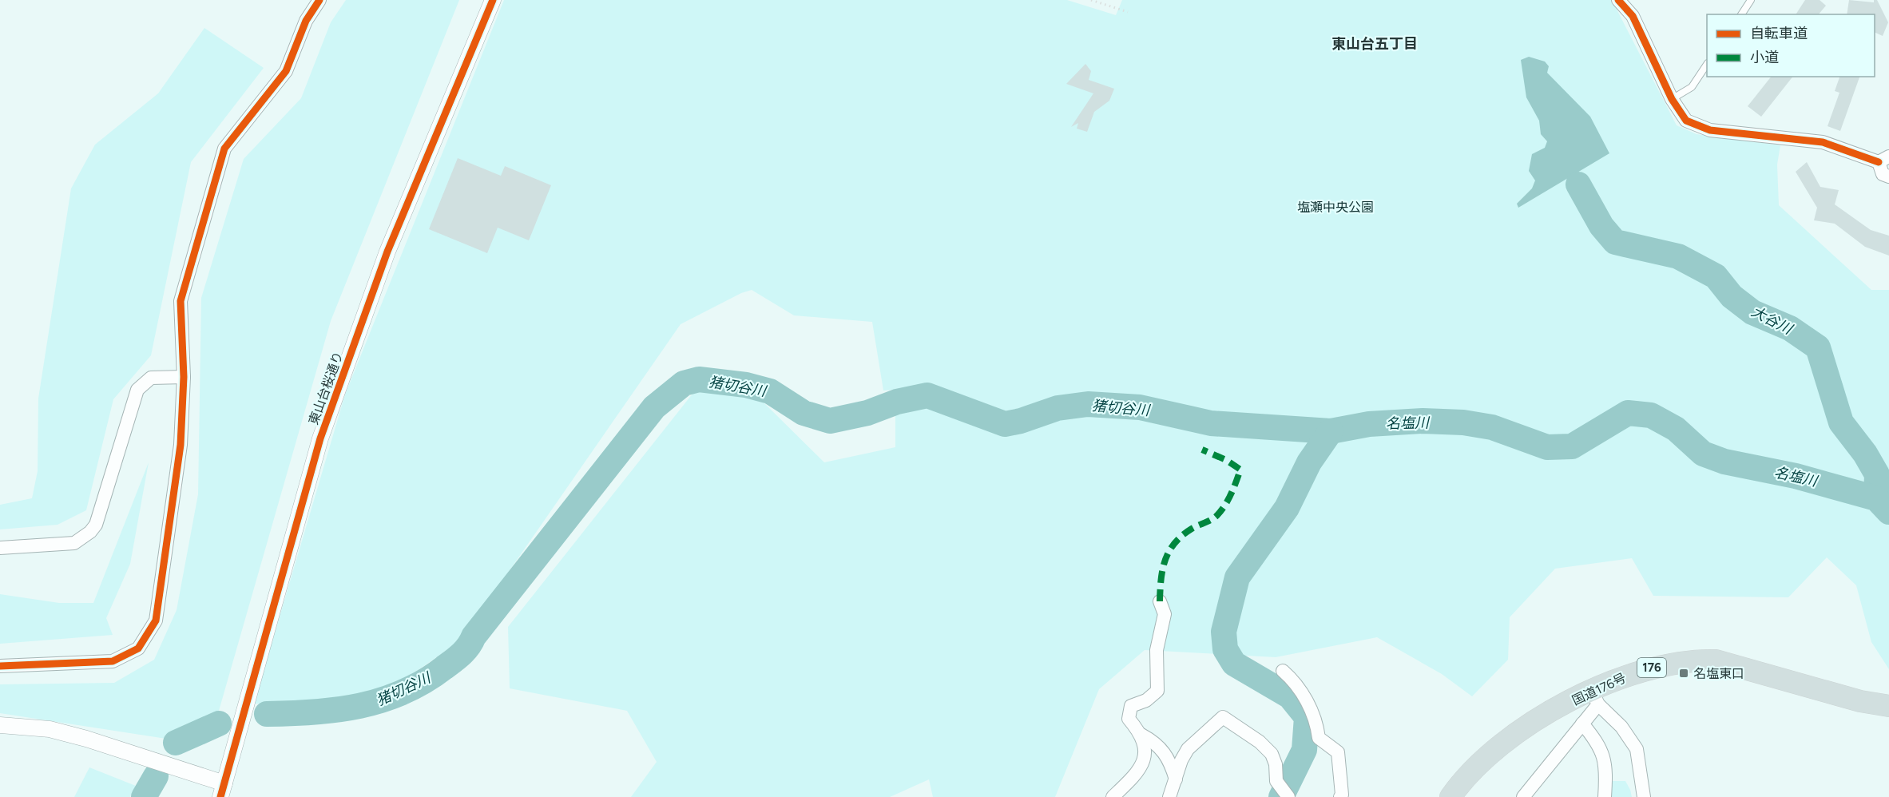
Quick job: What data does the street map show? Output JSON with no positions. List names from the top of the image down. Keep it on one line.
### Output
{"streets":{"highway":["176","国道176号"],"street":["東山台桜通り"]},"districts":["東山台五丁目"],"water":["大谷川","猪切谷川","名塩川"],"parks":["塩瀬中央公園"],"places":{"transit":["名塩東口"]},"legend":["自転車道","小道"]}
